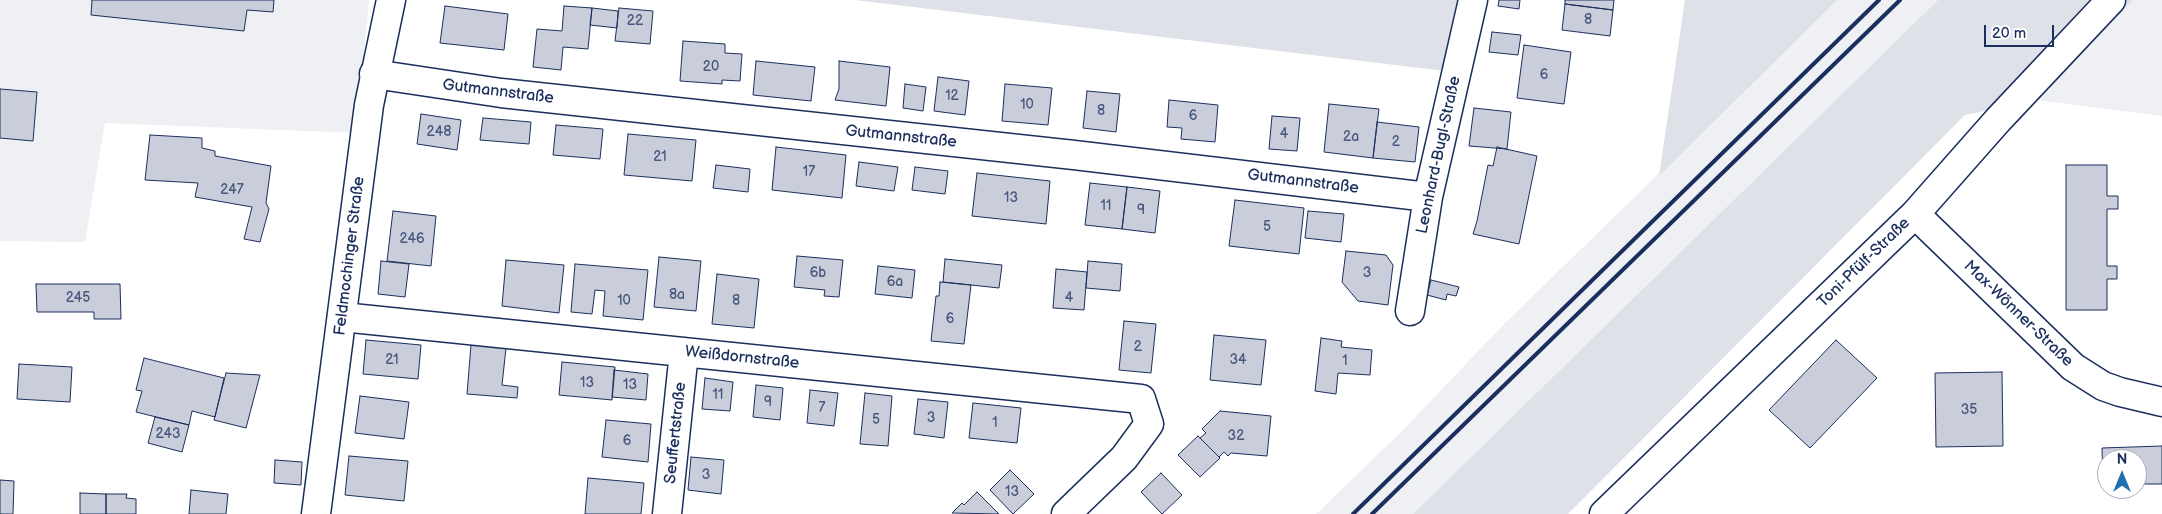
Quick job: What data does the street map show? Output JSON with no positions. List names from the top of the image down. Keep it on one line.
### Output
{"streets":{"street":["Gutmannstraße","Leonhard-Bugl-Straße","Feldmochinger Straße","Toni-Pfülf-Straße","Max-Wönner-Straße","Weißdornstraße","Seuffertstraße"]},"crossings":[["Gutmannstraße","Leonhard-Bugl-Straße"],["Gutmannstraße","Feldmochinger Straße"],["Feldmochinger Straße","Weißdornstraße"],["Toni-Pfülf-Straße","Max-Wönner-Straße"],["Weißdornstraße","Seuffertstraße"]],"house_numbers":["8","22","20","6","12","10","8","6","248","4","2a","2","21","17","247","13","11","9","5","246","6b","3","6a","8a","245","4","10","8","6","2","21","34","1","13","13","11","9","7","35","3","5","1","243","32","6","3","13"],"scale_bar":"20 m","north":"top"}
